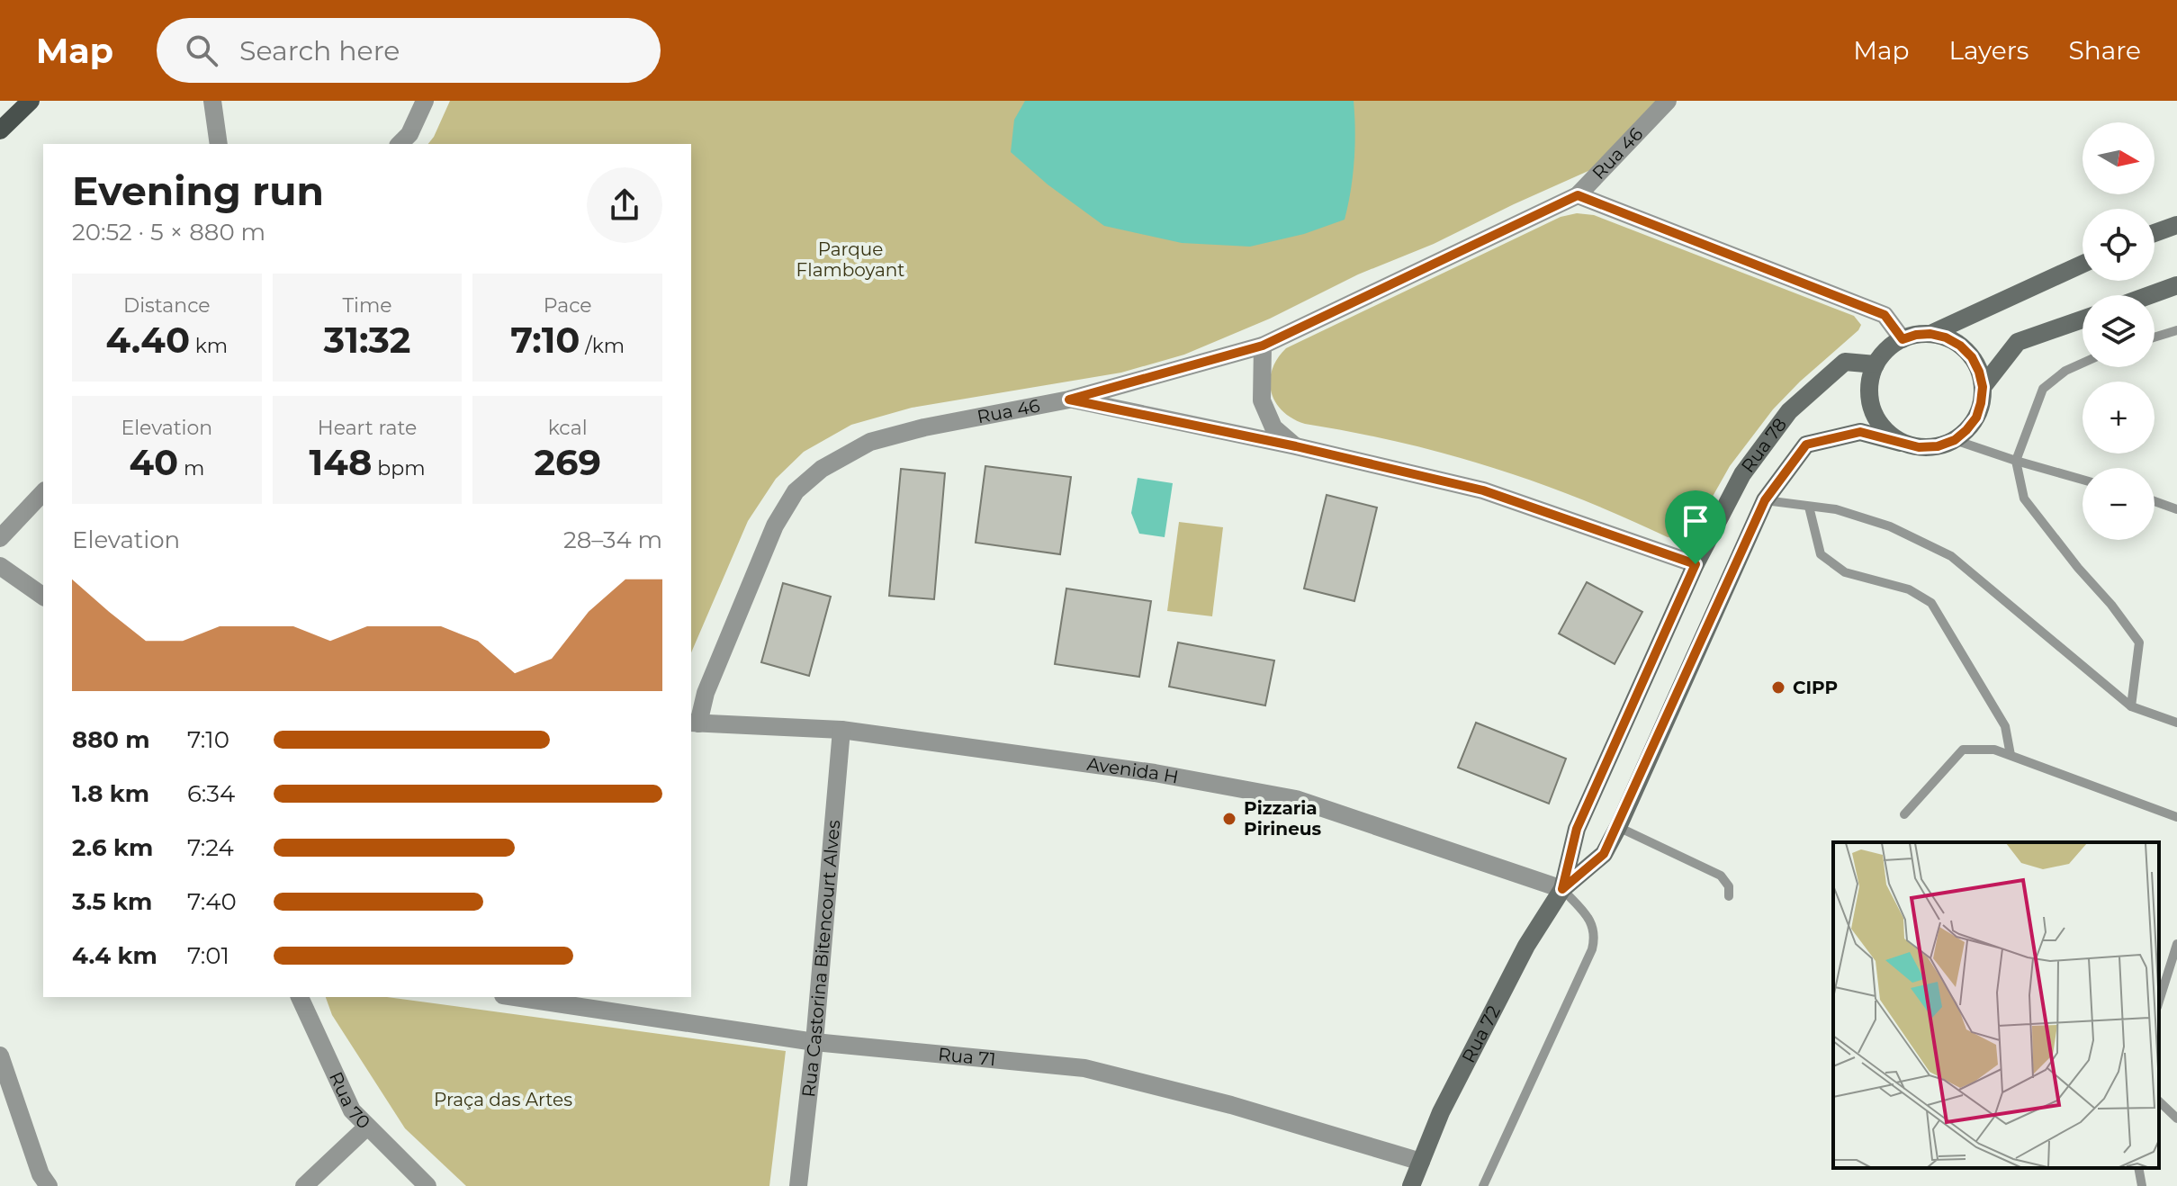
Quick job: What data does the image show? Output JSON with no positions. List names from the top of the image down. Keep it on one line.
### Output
{"streets":{"main road":["Rua 78","Rua 72"],"street":["Rua 46","Avenida H","Rua Castorina Bitencourt Alves","Rua 71","Rua 70"]},"crossings":[["Rua 46","Avenida H"],["Rua 78","Avenida H"],["Rua 78","Rua 72"],["Avenida H","Rua Castorina Bitencourt Alves"],["Avenida H","Rua 72"],["Rua Castorina Bitencourt Alves","Rua 71"],["Rua 72","Rua 71"]],"parks":["Parque Flamboyant","Praça das Artes"],"places":["CIPP","Pizzaria Pirineus"],"north":"right","page":{"header":"Map","search":"Search here","nav":["Map","Layers","Share"],"map_buttons":["+","−"],"heading":["Evening run","20:52 · 5 × 880 m"],"stats":[["Distance","4.40 km"],["Time","31:32"],["Pace","7:10 /km"],["Elevation","40 m"],["Heart rate","148 bpm"],["kcal","269"]],"chart":["Elevation","28–34 m"],"list":[{"name":"880 m","note":"7:10"},{"name":"1.8 km","note":"6:34"},{"name":"2.6 km","note":"7:24"},{"name":"3.5 km","note":"7:40"},{"name":"4.4 km","note":"7:01"}]}}
